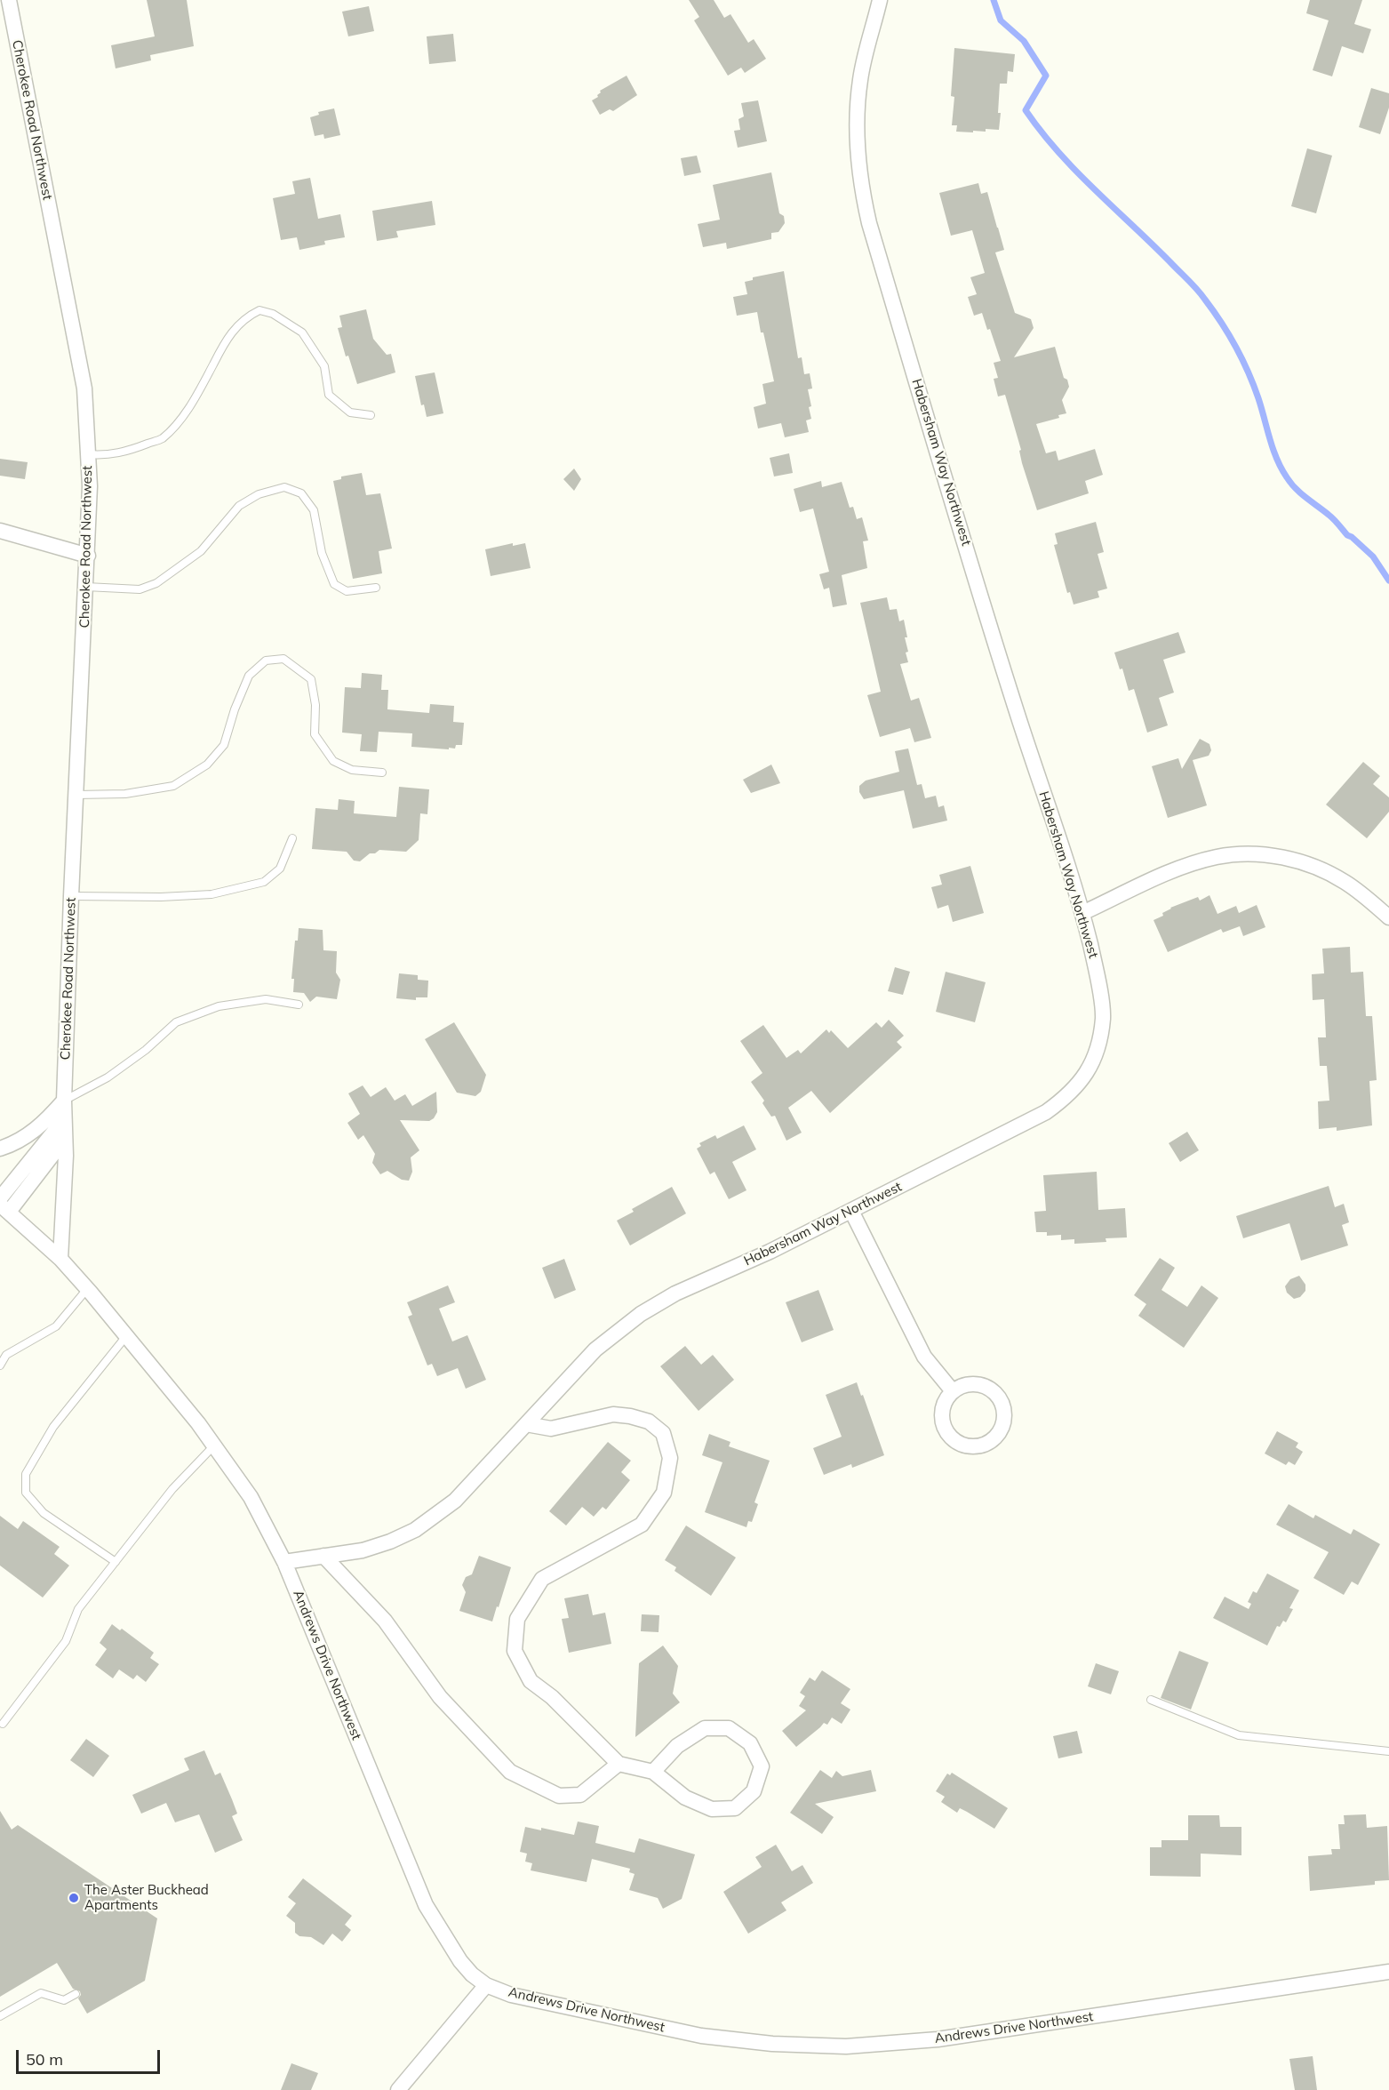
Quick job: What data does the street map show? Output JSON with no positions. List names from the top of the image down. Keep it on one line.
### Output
{"streets":{"street":["Cherokee Road Northwest","Habersham Way Northwest","Andrews Drive Northwest"]},"crossings":[["Cherokee Road Northwest","Andrews Drive Northwest"],["Habersham Way Northwest","Andrews Drive Northwest"]],"places":["The Aster Buckhead Apartments"],"scale_bar":"50 m"}
